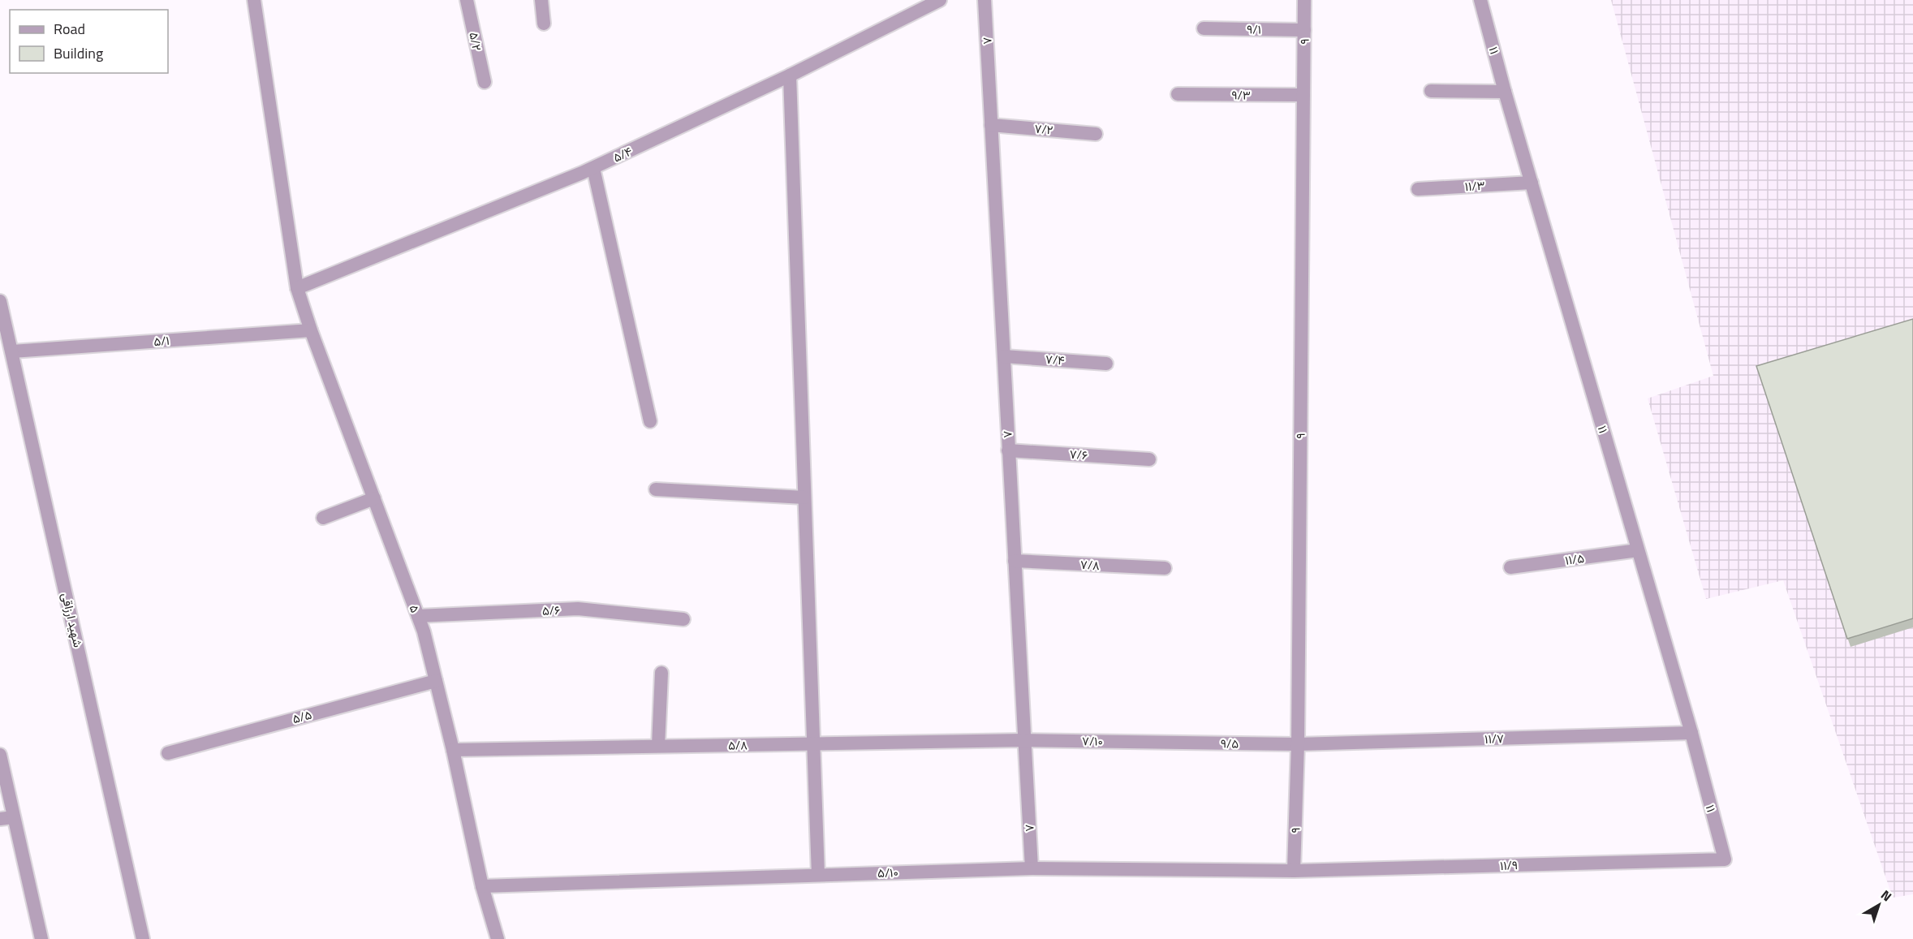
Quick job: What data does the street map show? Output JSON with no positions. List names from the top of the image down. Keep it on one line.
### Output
{"streets":{"street":["۹/۱","۷","۵/۲","۹","۱۱","۹/۳","۷/۲","۵/۴","۱۱/۳","۵/۱","۷/۴","۷/۶","۱۱/۵","۷/۸","۵","۵/۶","شهید ارزاقی","۵/۵","۱۱/۷","۷/۱۰","۹/۵","۵/۸","۱۱/۹","۵/۱۰"]},"crossings":[["۹/۱","۹"],["۷","۷/۲"],["۷","۷/۴"],["۷","۷/۶"],["۷","۷/۸"],["۷","۷/۱۰"],["۷","۵/۸"],["۷","۵/۱۰"],["۹","۹/۳"],["۹","۱۱/۷"],["۹","۹/۵"],["۹","۱۱/۹"],["۹","۵/۱۰"],["۱۱","۱۱/۳"],["۱۱","۱۱/۵"],["۱۱","۱۱/۷"],["۱۱","۱۱/۹"],["۵/۴","۵"],["۵/۱","۵"],["۵/۱","شهید ارزاقی"],["۵","۵/۶"],["۵","۵/۵"],["۵","۵/۸"],["۵","۵/۱۰"],["۱۱/۷","۹/۵"],["۷/۱۰","۹/۵"],["۷/۱۰","۵/۸"],["۱۱/۹","۵/۱۰"]],"legend":["Road","Building"],"north":"top right"}
